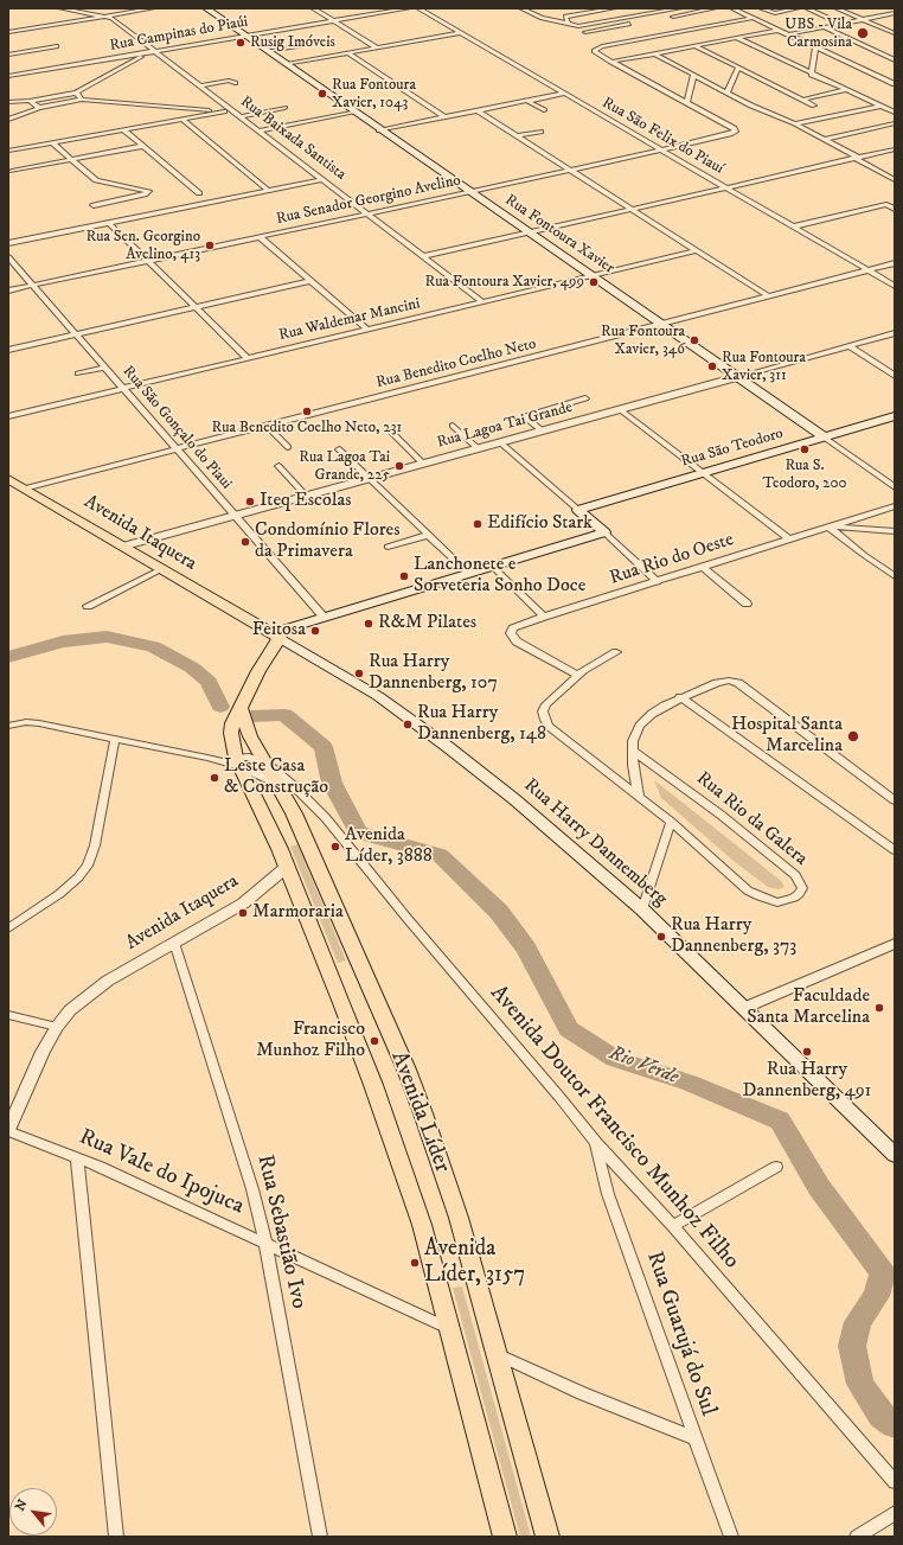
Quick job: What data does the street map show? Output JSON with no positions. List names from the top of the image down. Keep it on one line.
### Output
{"streets":{"main road":["Rua Fontoura Xavier","Rua São Teodoro","Avenida Itaquera","Rua Harry Dannemberg","Avenida Líder"],"street":["Rua Campinas do Piaúi","Rua São Felix do Piauí","Rua Baixada Santista","Rua Senador Georgino Avelino","Rua Waldemar Mancini","Rua Benedito Coelho Neto","Rua Lagoa Tai Grande","Rua São Gonçalo do Piaui","Rua Rio do Oeste","Rua Rio da Galera","Avenida Doutor Francisco Munhoz Filho","Rua Vale do Ipojuca","Rua Sebastião Ivo","Rua Guarujá do Sul"]},"crossings":[["Rua Campinas do Piaúi","Rua Baixada Santista"],["Rua Campinas do Piaúi","Rua Fontoura Xavier"],["Rua São Felix do Piauí","Rua Senador Georgino Avelino"],["Rua São Felix do Piauí","Rua Benedito Coelho Neto"],["Rua Baixada Santista","Rua Senador Georgino Avelino"],["Rua Baixada Santista","Rua Waldemar Mancini"],["Rua Senador Georgino Avelino","Rua Fontoura Xavier"],["Rua Senador Georgino Avelino","Rua São Gonçalo do Piaui"],["Rua Fontoura Xavier","Rua Waldemar Mancini"],["Rua Fontoura Xavier","Rua Benedito Coelho Neto"],["Rua Fontoura Xavier","Rua Lagoa Tai Grande"],["Rua Fontoura Xavier","Rua São Teodoro"],["Rua Waldemar Mancini","Rua São Gonçalo do Piaui"],["Rua Benedito Coelho Neto","Rua São Gonçalo do Piaui"],["Rua Benedito Coelho Neto","Avenida Itaquera"],["Rua Lagoa Tai Grande","Rua São Gonçalo do Piaui"],["Rua Lagoa Tai Grande","Avenida Itaquera"],["Avenida Itaquera","Rua Harry Dannemberg"],["Avenida Itaquera","Avenida Líder"],["Avenida Itaquera","Rua Vale do Ipojuca"],["Avenida Itaquera","Rua Sebastião Ivo"],["Avenida Líder","Avenida Doutor Francisco Munhoz Filho"],["Avenida Líder","Rua Vale do Ipojuca"],["Avenida Doutor Francisco Munhoz Filho","Rua Guarujá do Sul"],["Rua Vale do Ipojuca","Rua Sebastião Ivo"]],"water":["Rio Verde"],"places":["UBS - Vila Carmosina","Rusig Imóveis","Rua Fontoura Xavier, 1043","Rua Sen. Georgino Avelino, 413","Rua Fontoura Xavier, 499","Rua Fontoura Xavier, 346","Rua Fontoura Xavier, 311","Rua Benedito Coelho Neto, 231","Rua S. Teodoro, 200","Rua Lagoa Tai Grande, 225","Iteq Escolas","Edifício Stark","Condomínio Flores da Primavera","Lanchonete e Sorveteria Sonho Doce","R&M Pilates","Feitosa","Rua Harry Dannenberg, 107","Rua Harry Dannenberg, 148","Hospital Santa Marcelina","Leste Casa & Construção","Avenida Líder, 3888","Marmoraria","Rua Harry Dannenberg, 373","Faculdade Santa Marcelina","Francisco Munhoz Filho","Rua Harry Dannenberg, 491","Avenida Líder, 3157"],"north":"top left"}
